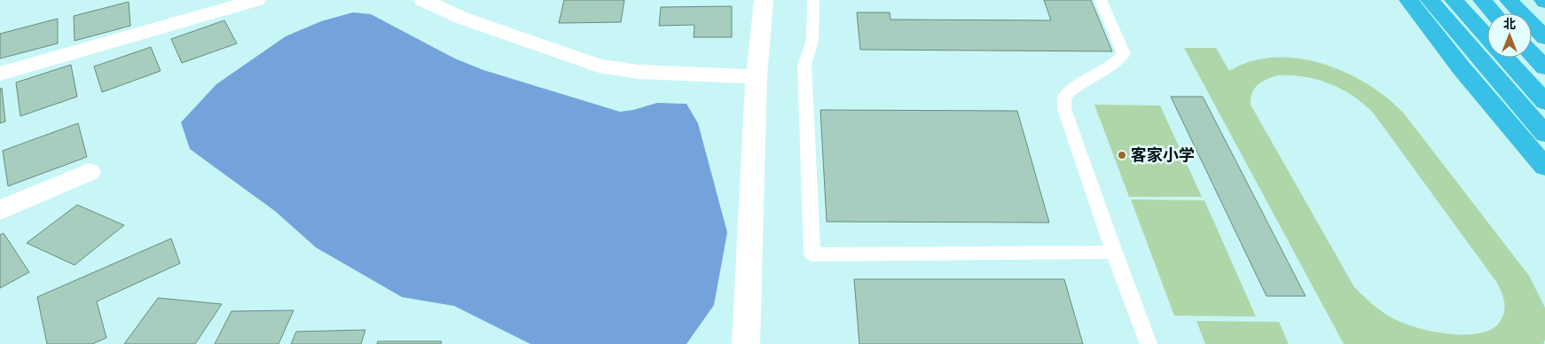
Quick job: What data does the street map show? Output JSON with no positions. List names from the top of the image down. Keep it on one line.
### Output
{"places":["客家小学"],"north":"top"}
